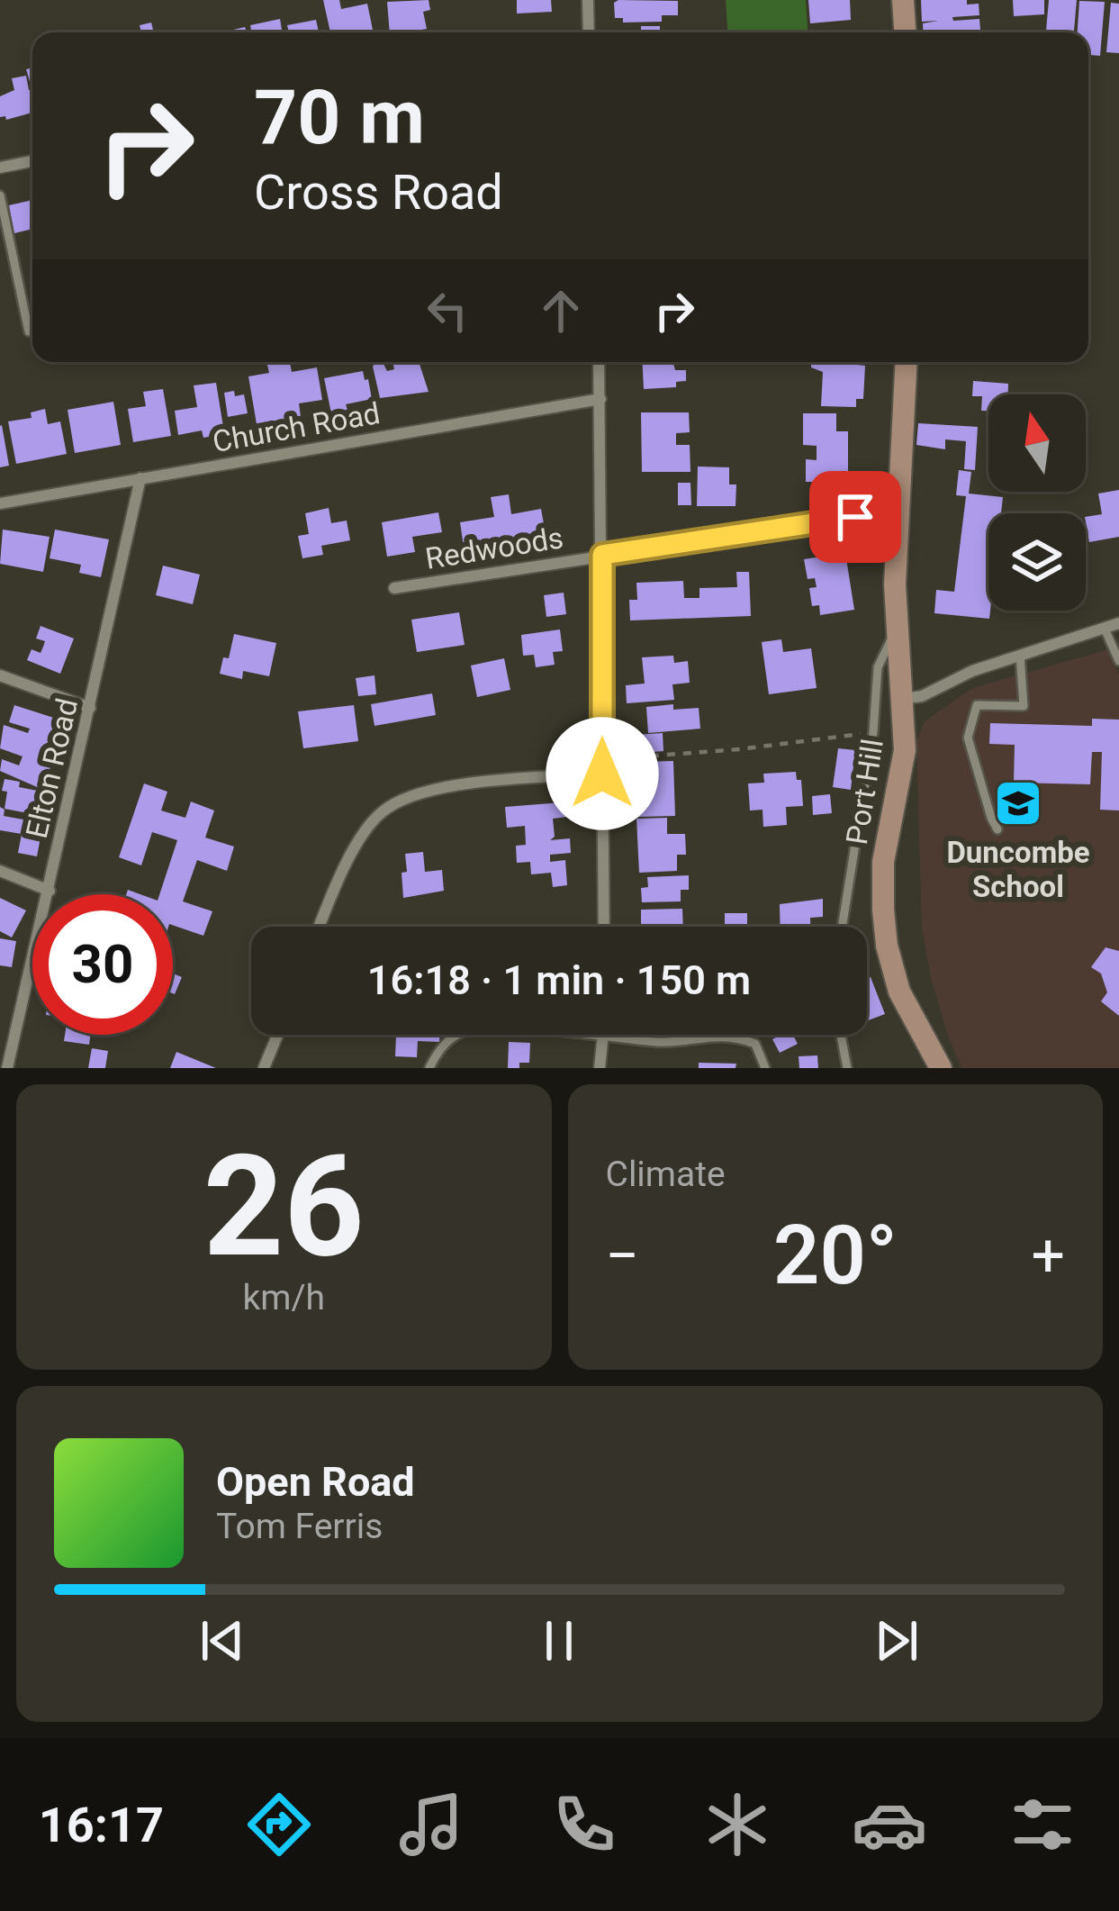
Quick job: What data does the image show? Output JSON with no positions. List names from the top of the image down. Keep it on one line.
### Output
{"streets":{"main road":["Port Hill"],"street":["Church Road","Redwoods","Elton Road"]},"crossings":[["Church Road","Elton Road"],["Redwoods","Port Hill"]],"places":{"school or university":["Duncombe School"]},"north":"top","page":{"turn":["70 m","Cross Road"],"limit":"30","trip":"16:18 · 1 min · 150 m","tile":[["26","km/h"],"Climate"],"heat":["−","20°","+"],"song":["Open Road","Tom Ferris"],"tabs":"16:17"}}
